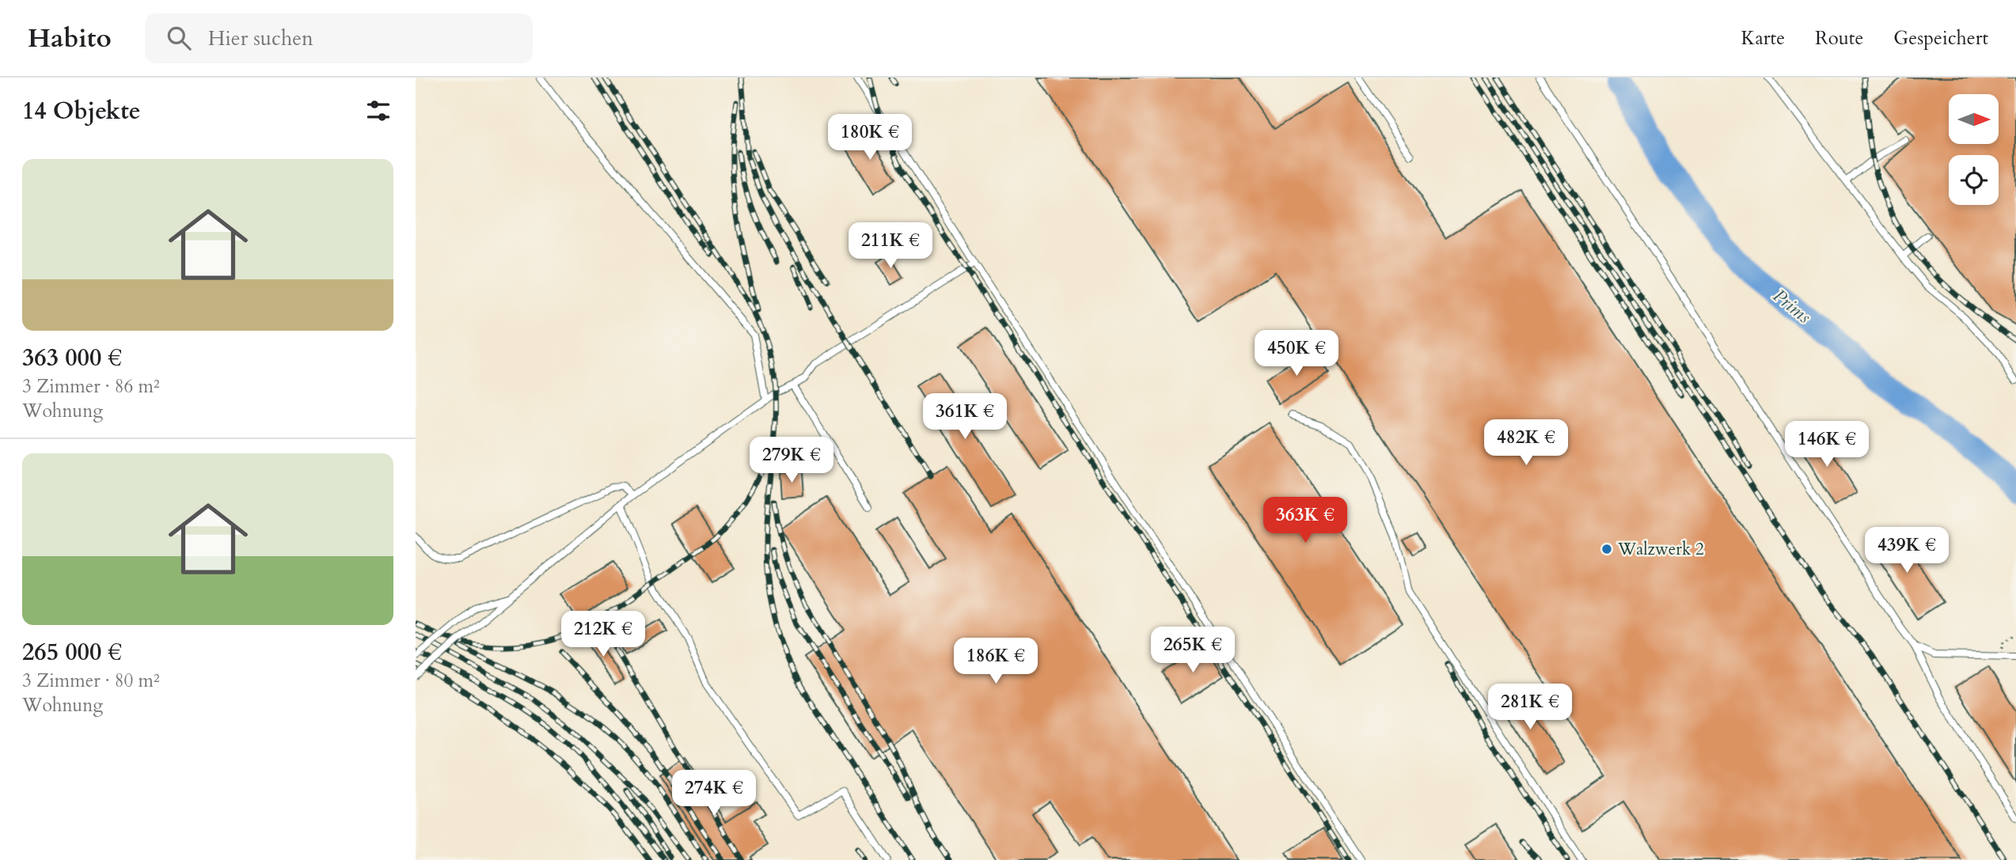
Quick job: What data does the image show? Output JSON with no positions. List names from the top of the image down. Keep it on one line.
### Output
{"water":["Prims"],"places":["Walzwerk 2"],"north":"right","page":{"header":"Habito","search":"Hier suchen","nav":["Karte","Route","Gespeichert"],"heading":"14 Objekte","price":["180K €","211K €","450K €","361K €","482K €","146K €","279K €","363K €","439K €","212K €","265K €","186K €","281K €","274K €"],"list":[{"name":"363 000 €","note":"3 Zimmer · 86 m² · Wohnung"},{"name":"265 000 €","note":"3 Zimmer · 80 m² · Wohnung"}]}}
